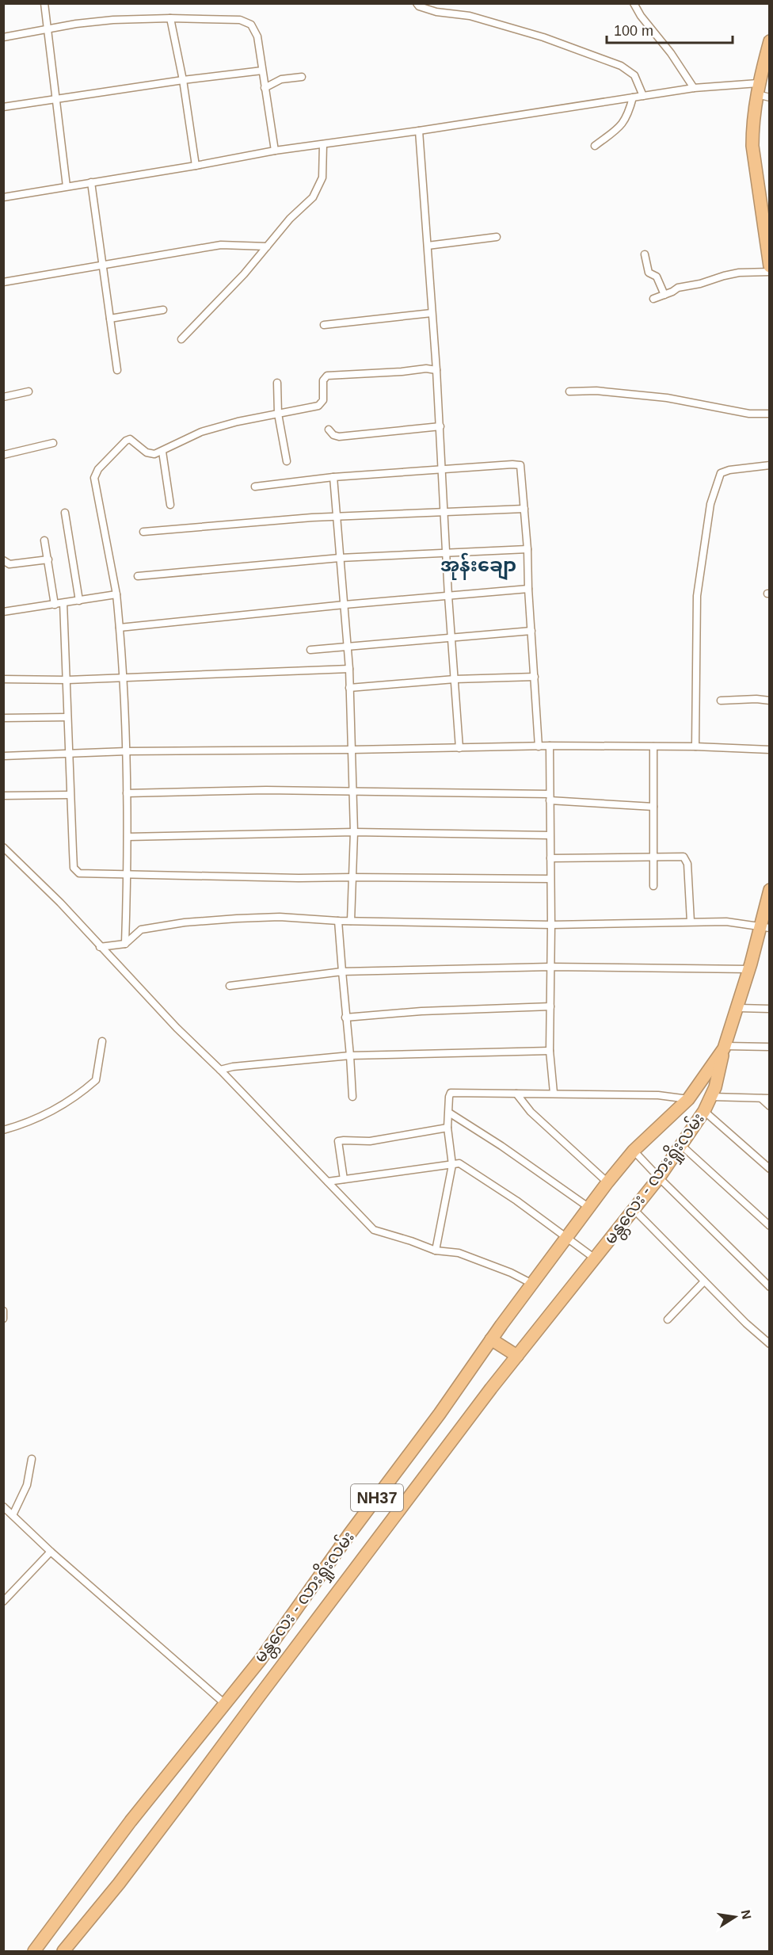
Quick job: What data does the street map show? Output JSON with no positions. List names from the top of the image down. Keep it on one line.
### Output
{"streets":{"highway":["မန္တလေး - လားရှိုးလမ်း","NH37"]},"crossings":[["မန္တလေး - လားရှိုးလမ်း","NH37"]],"districts":["အုန်းချော"],"scale_bar":"100 m","north":"right"}
